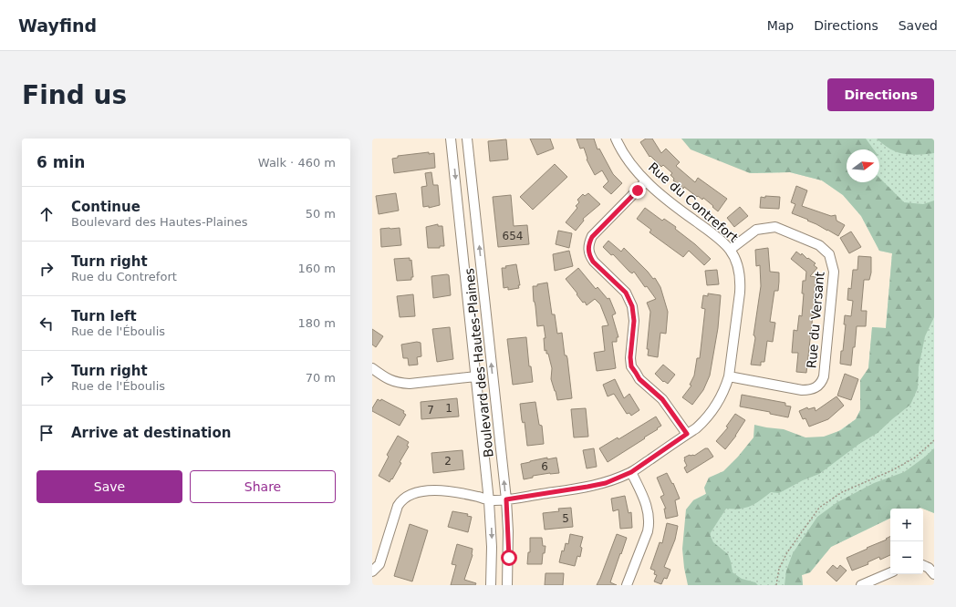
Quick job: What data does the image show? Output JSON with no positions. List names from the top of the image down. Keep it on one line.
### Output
{"streets":{"street":["Rue du Contrefort","Rue du Versant","Boulevard des Hautes-Plaines"]},"crossings":[["Rue du Contrefort","Rue du Versant"],["Rue du Contrefort","Boulevard des Hautes-Plaines"]],"house_numbers":["654","1","7","2","6","5"],"north":"right","page":{"header":"Wayfind","nav":["Map","Directions","Saved"],"buttons":["Directions",["Save","Share"]],"title":"Find us","heading":["6 min","Walk · 460 m"],"list":[["Continue","Boulevard des Hautes-Plaines","50 m"],["Turn right","Rue du Contrefort","160 m"],["Turn left","Rue de l'Éboulis","180 m"],["Turn right","Rue de l'Éboulis","70 m"],"Arrive at destination"],"map_buttons":["+","−"]}}
